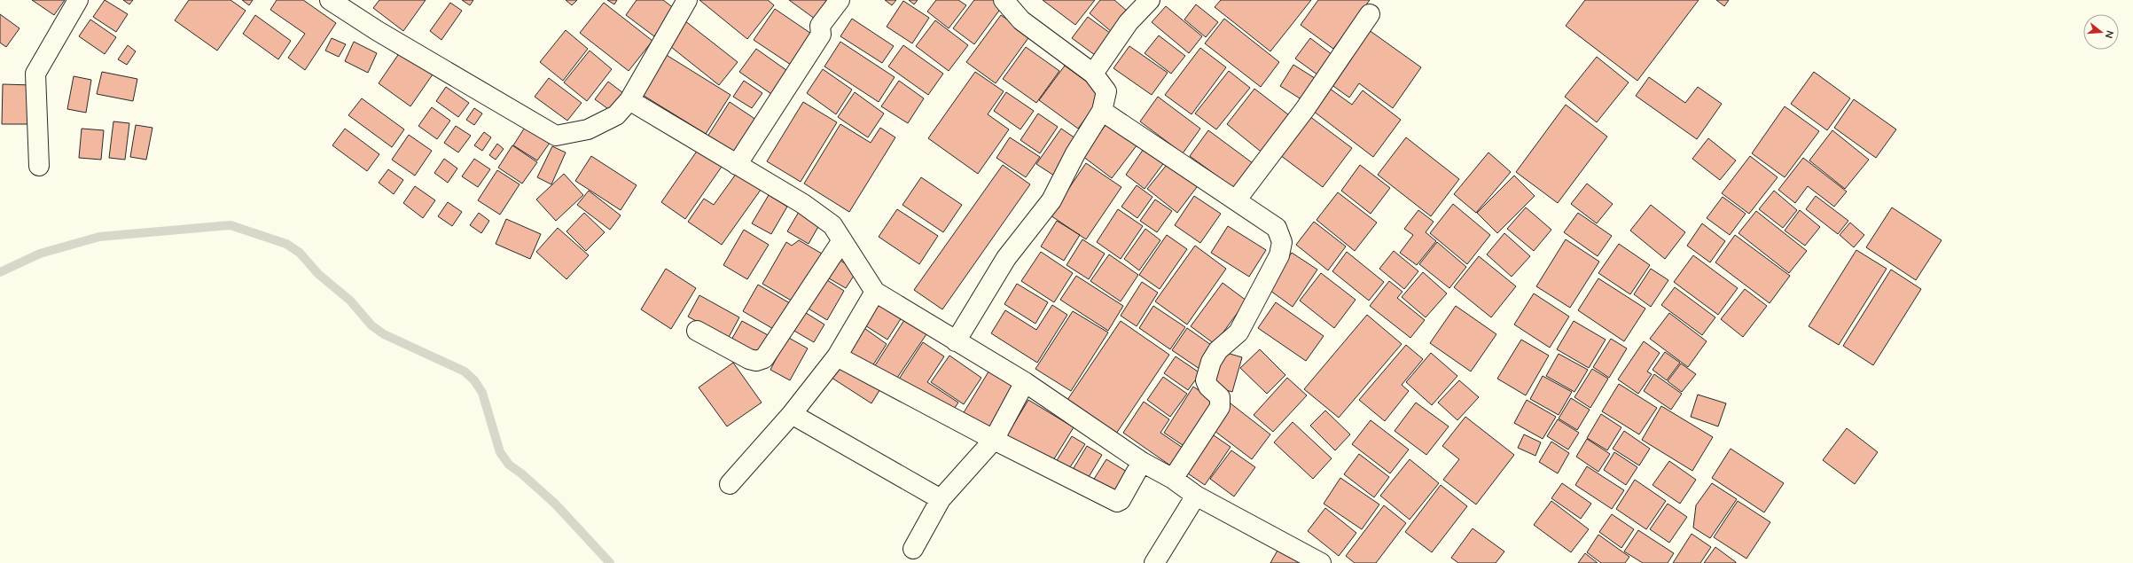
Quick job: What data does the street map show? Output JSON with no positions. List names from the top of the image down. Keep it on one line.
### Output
{"north":"right"}
